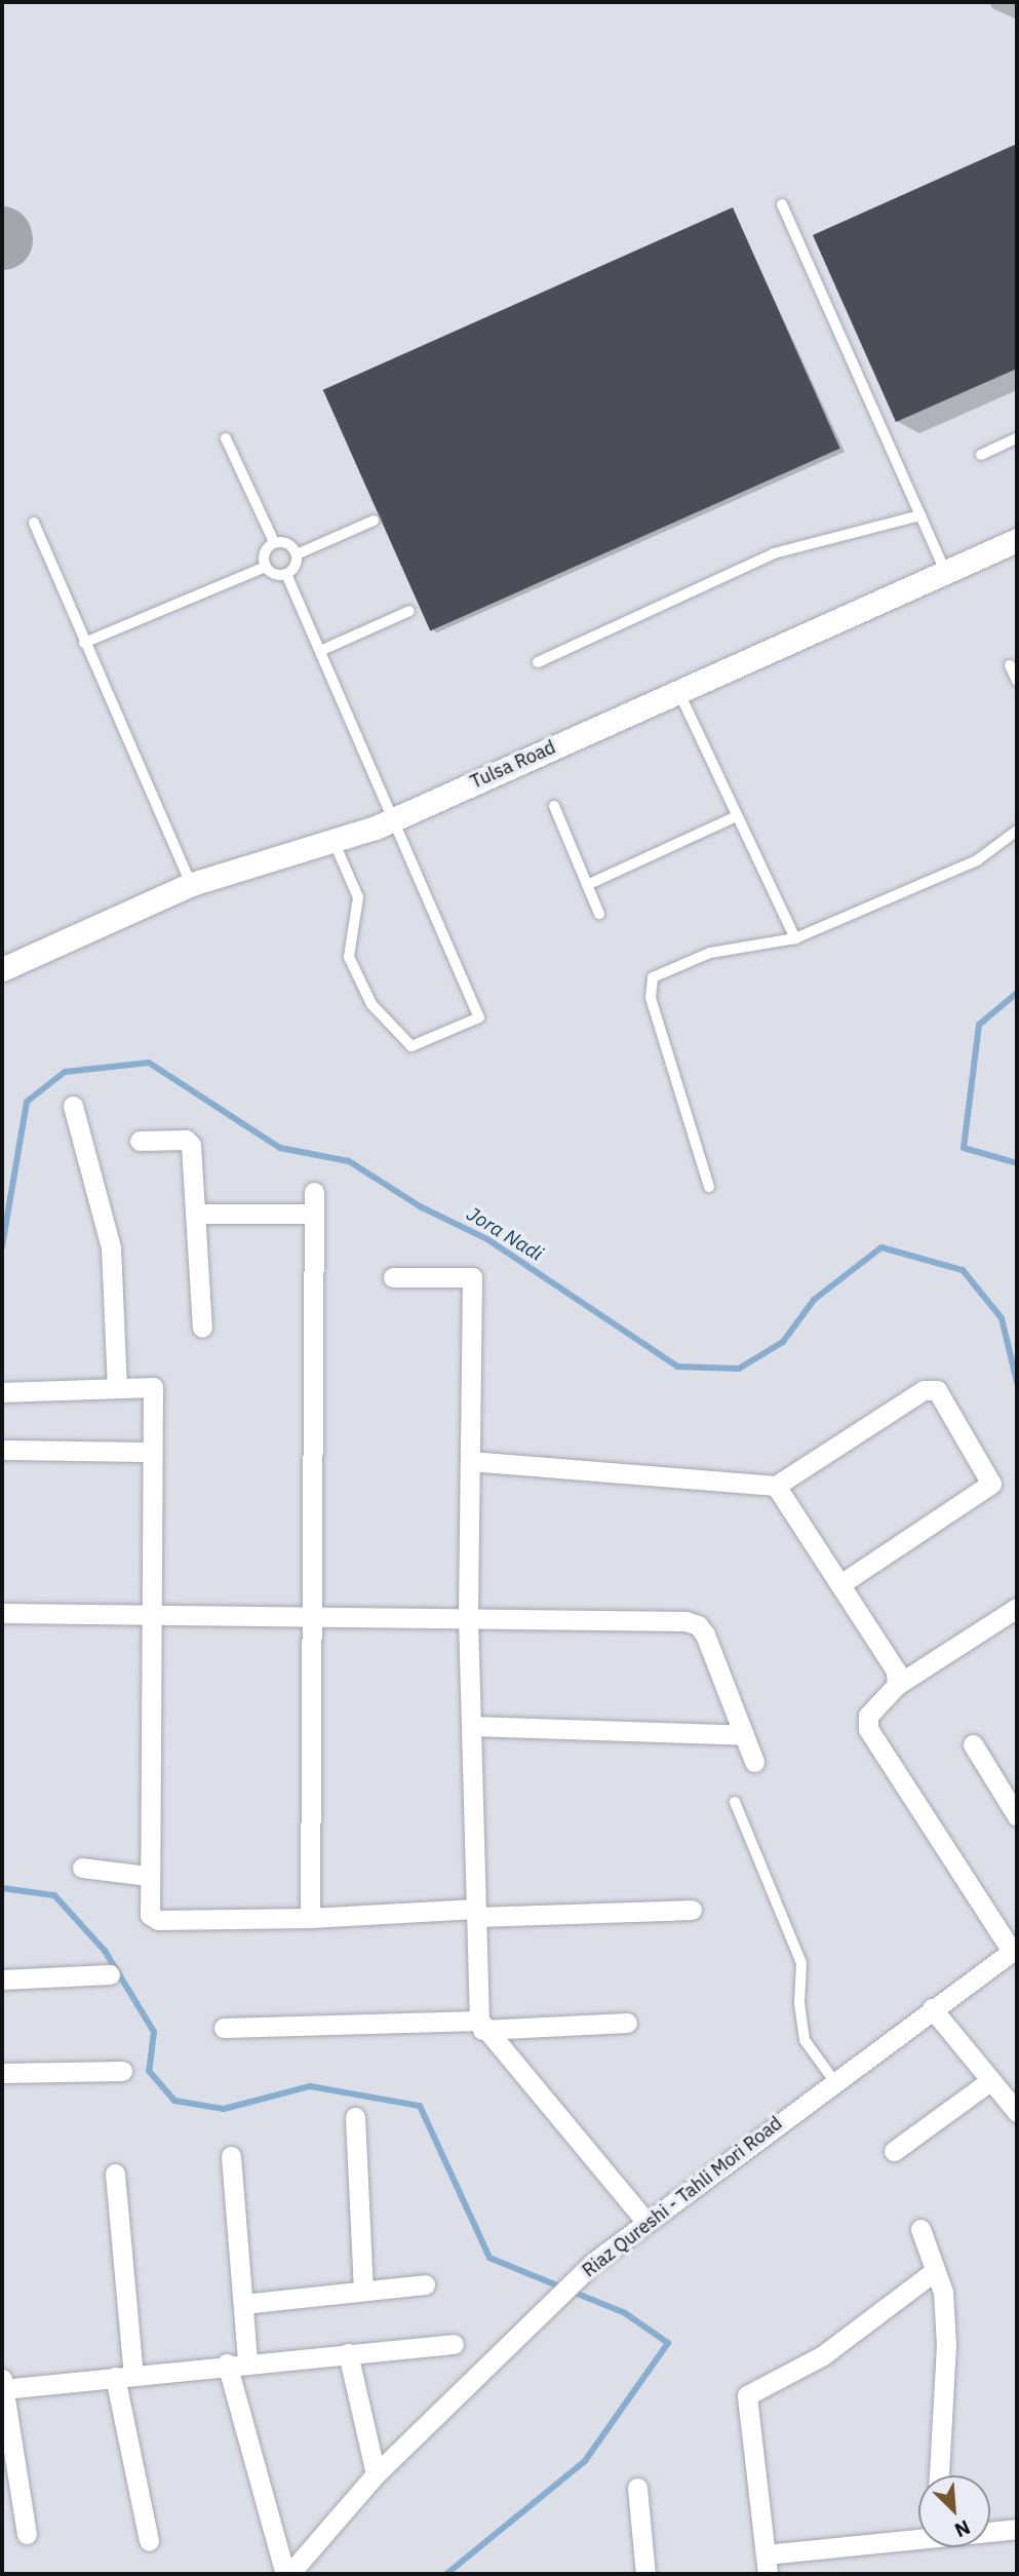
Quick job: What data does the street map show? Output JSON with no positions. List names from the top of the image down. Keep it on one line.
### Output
{"streets":{"street":["Tulsa Road","Riaz Qureshi - Tahli Mori Road"]},"water":["Jora Nadi"],"north":"bottom right"}
